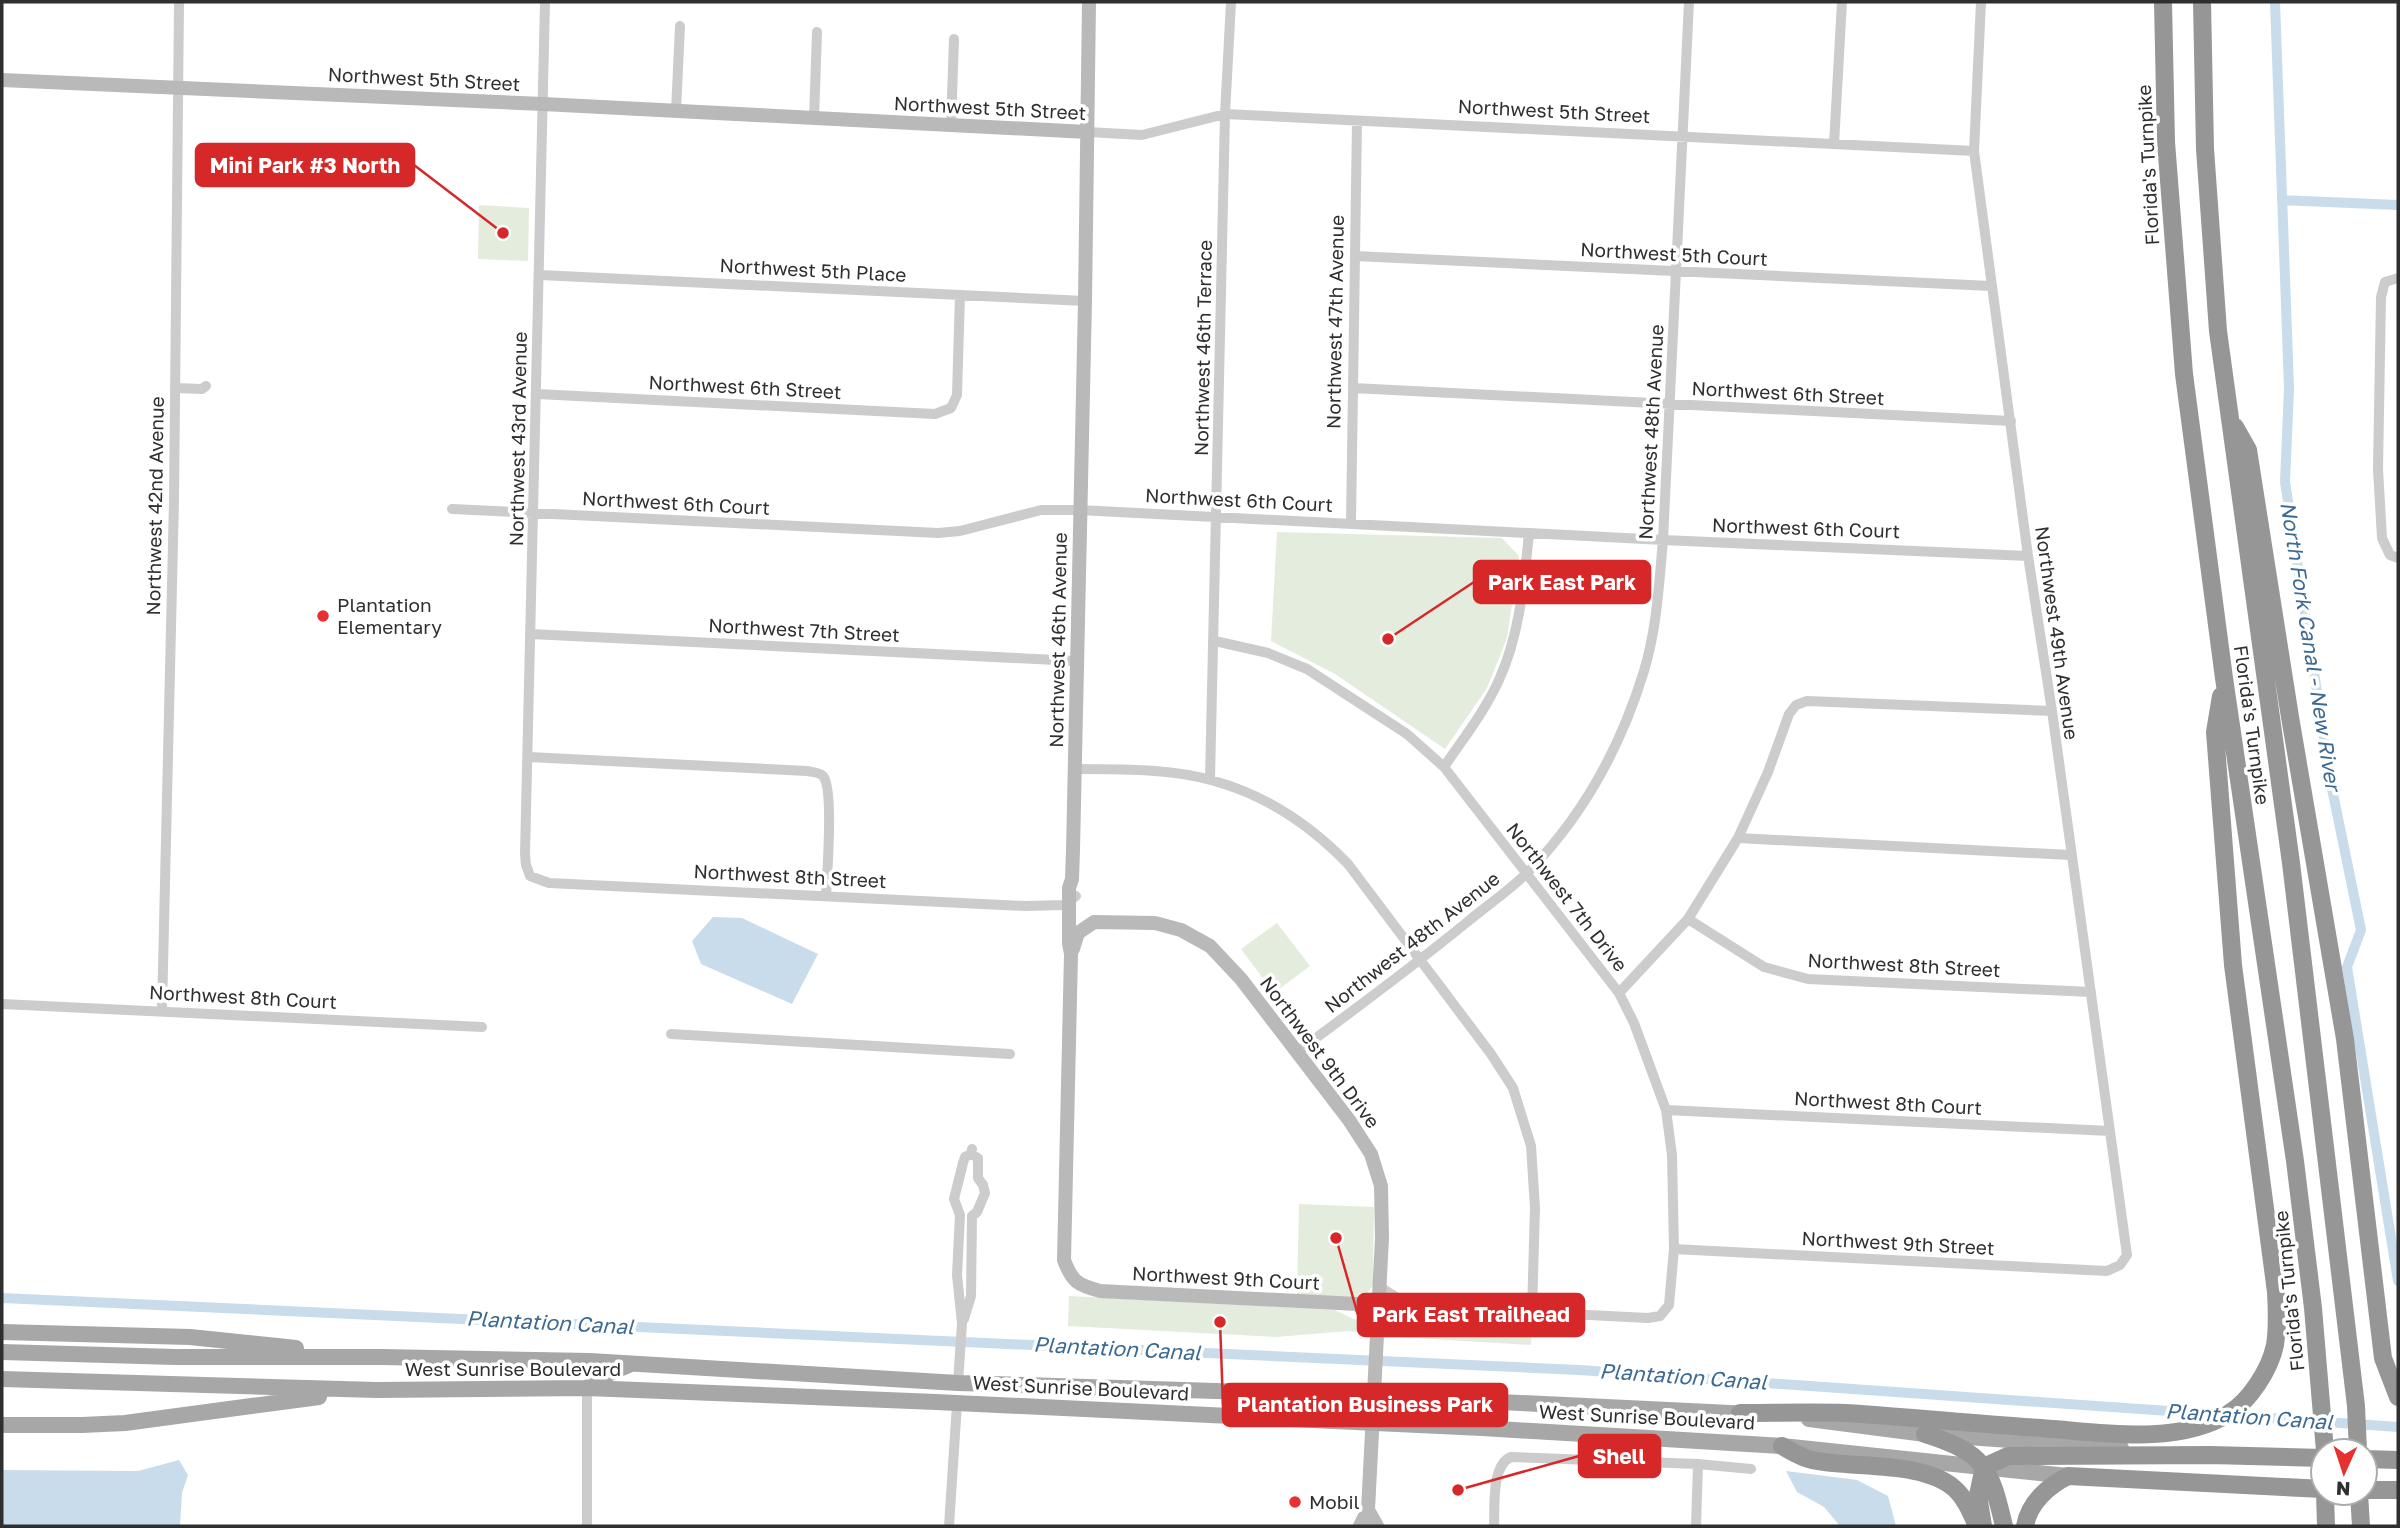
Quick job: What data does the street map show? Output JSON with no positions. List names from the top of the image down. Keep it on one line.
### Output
{"streets":{"highway":["Florida's Turnpike","West Sunrise Boulevard"],"street":["Northwest 5th Street","Northwest 5th Court","Northwest 5th Place","Northwest 47th Avenue","Northwest 46th Terrace","Northwest 6th Street","Northwest 48th Avenue","Northwest 43rd Avenue","Northwest 6th Court","Northwest 42nd Avenue","Northwest 7th Street","Northwest 49th Avenue","Northwest 46th Avenue","Northwest 8th Street","Northwest 7th Drive","Northwest 8th Court","Northwest 9th Drive","Northwest 9th Street","Northwest 9th Court"]},"crossings":[["Northwest 5th Street","Northwest 47th Avenue"],["Northwest 5th Street","Northwest 46th Terrace"],["Northwest 5th Street","Northwest 48th Avenue"],["Northwest 5th Street","Northwest 43rd Avenue"],["Northwest 5th Street","Northwest 42nd Avenue"],["Northwest 5th Street","Northwest 49th Avenue"],["Northwest 5th Street","Northwest 46th Avenue"],["Northwest 5th Court","Northwest 47th Avenue"],["Northwest 5th Court","Northwest 48th Avenue"],["Northwest 5th Court","Northwest 49th Avenue"],["Northwest 5th Place","Northwest 6th Street"],["Northwest 5th Place","Northwest 43rd Avenue"],["Northwest 5th Place","Northwest 46th Avenue"],["Northwest 47th Avenue","Northwest 6th Street"],["Northwest 47th Avenue","Northwest 6th Court"],["Northwest 46th Terrace","Northwest 6th Court"],["Northwest 46th Terrace","Northwest 7th Drive"],["Northwest 6th Street","Northwest 48th Avenue"],["Northwest 6th Street","Northwest 43rd Avenue"],["Northwest 6th Street","Northwest 49th Avenue"],["Northwest 48th Avenue","Northwest 6th Court"],["Northwest 48th Avenue","Northwest 7th Drive"],["Northwest 48th Avenue","Northwest 9th Drive"],["Northwest 43rd Avenue","Northwest 6th Court"],["Northwest 43rd Avenue","Northwest 7th Street"],["Northwest 43rd Avenue","Northwest 8th Street"],["Northwest 6th Court","Northwest 49th Avenue"],["Northwest 6th Court","Northwest 46th Avenue"],["Northwest 42nd Avenue","Northwest 8th Court"],["Northwest 7th Street","Northwest 46th Avenue"],["Northwest 49th Avenue","Northwest 8th Street"],["Northwest 49th Avenue","Northwest 8th Court"],["Northwest 49th Avenue","Northwest 9th Street"],["Northwest 46th Avenue","Northwest 8th Street"],["Northwest 7th Drive","Northwest 8th Court"],["Northwest 7th Drive","Northwest 9th Street"],["Northwest 9th Drive","West Sunrise Boulevard"]],"water":["North Fork Canal - New River","Plantation Canal"],"places":["Mini Park #3 North","Plantation Elementary","Park East Park","Park East Trailhead","Plantation Business Park","Shell","Mobil"],"north":"bottom"}
